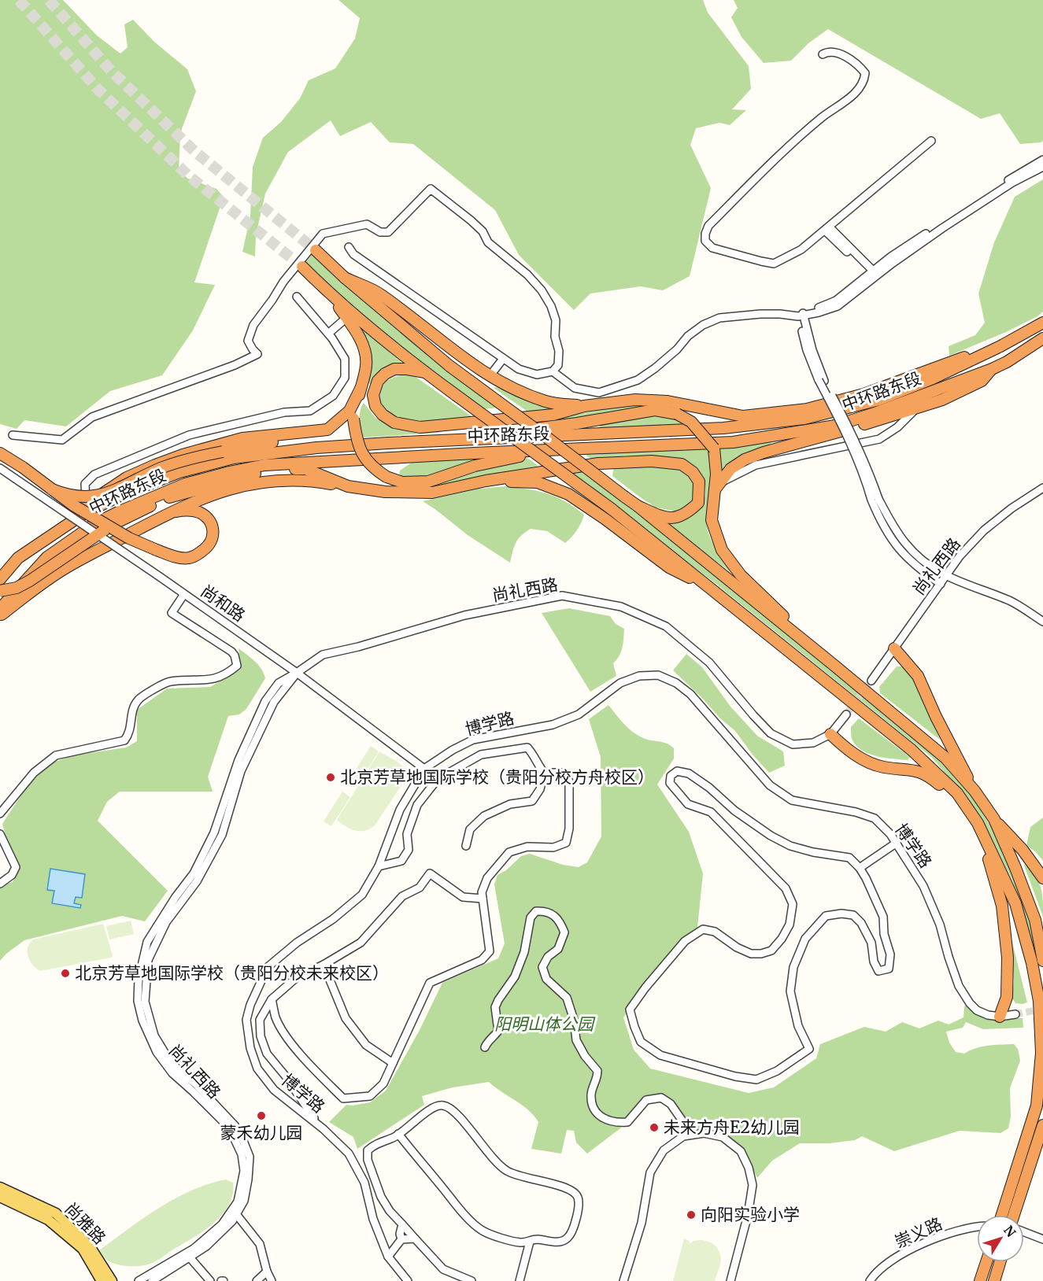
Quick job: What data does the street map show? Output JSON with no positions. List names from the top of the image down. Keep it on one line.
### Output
{"streets":{"highway":["中环路东段"],"main road":["尚雅路"],"street":["尚礼西路","尚和路","博学路","崇义路"]},"crossings":[["尚礼西路","尚和路"],["尚和路","博学路"]],"parks":["阳明山体公园"],"places":["北京芳草地国际学校（贵阳分校方舟校区）","北京芳草地国际学校（贵阳分校未来校区）","蒙禾幼儿园","未来方舟E2幼儿园","向阳实验小学"],"north":"top right"}
